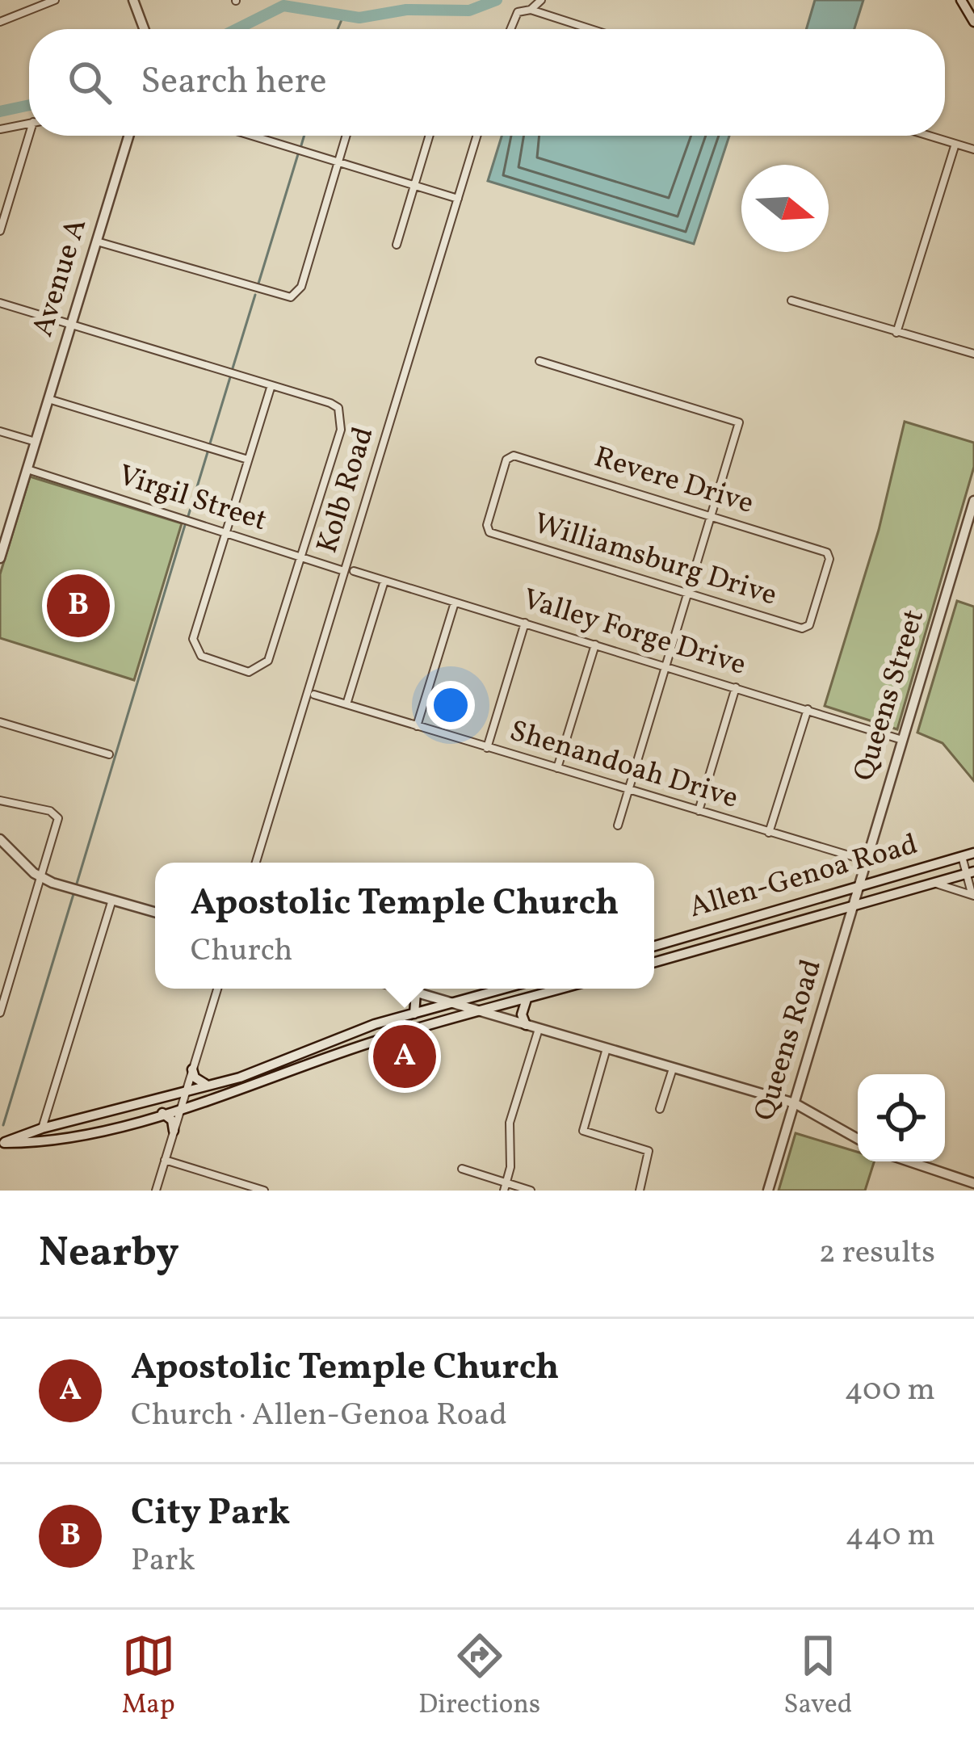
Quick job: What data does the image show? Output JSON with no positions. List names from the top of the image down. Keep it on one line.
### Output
{"streets":{"main road":["Avenue A","Queens Street","Allen-Genoa Road","Queens Road"],"street":["Revere Drive","Kolb Road","Virgil Street","Williamsburg Drive","Valley Forge Drive","Shenandoah Drive"]},"crossings":[["Avenue A","Virgil Street"],["Revere Drive","Williamsburg Drive"],["Kolb Road","Virgil Street"],["Valley Forge Drive","Queens Street"],["Queens Street","Shenandoah Drive"],["Queens Street","Allen-Genoa Road"],["Queens Street","Queens Road"],["Allen-Genoa Road","Queens Road"]],"north":"right","page":{"search":"Search here","pins":["B","A"],"popup":["Apostolic Temple Church","Church"],"heading":["Nearby","2 results"],"list":[{"mark":"A","name":"Apostolic Temple Church","note":"Church · Allen-Genoa Road","value":"400 m"},{"mark":"B","name":"City Park","note":"Park","value":"440 m"}],"nav":["Map","Directions","Saved"]}}
